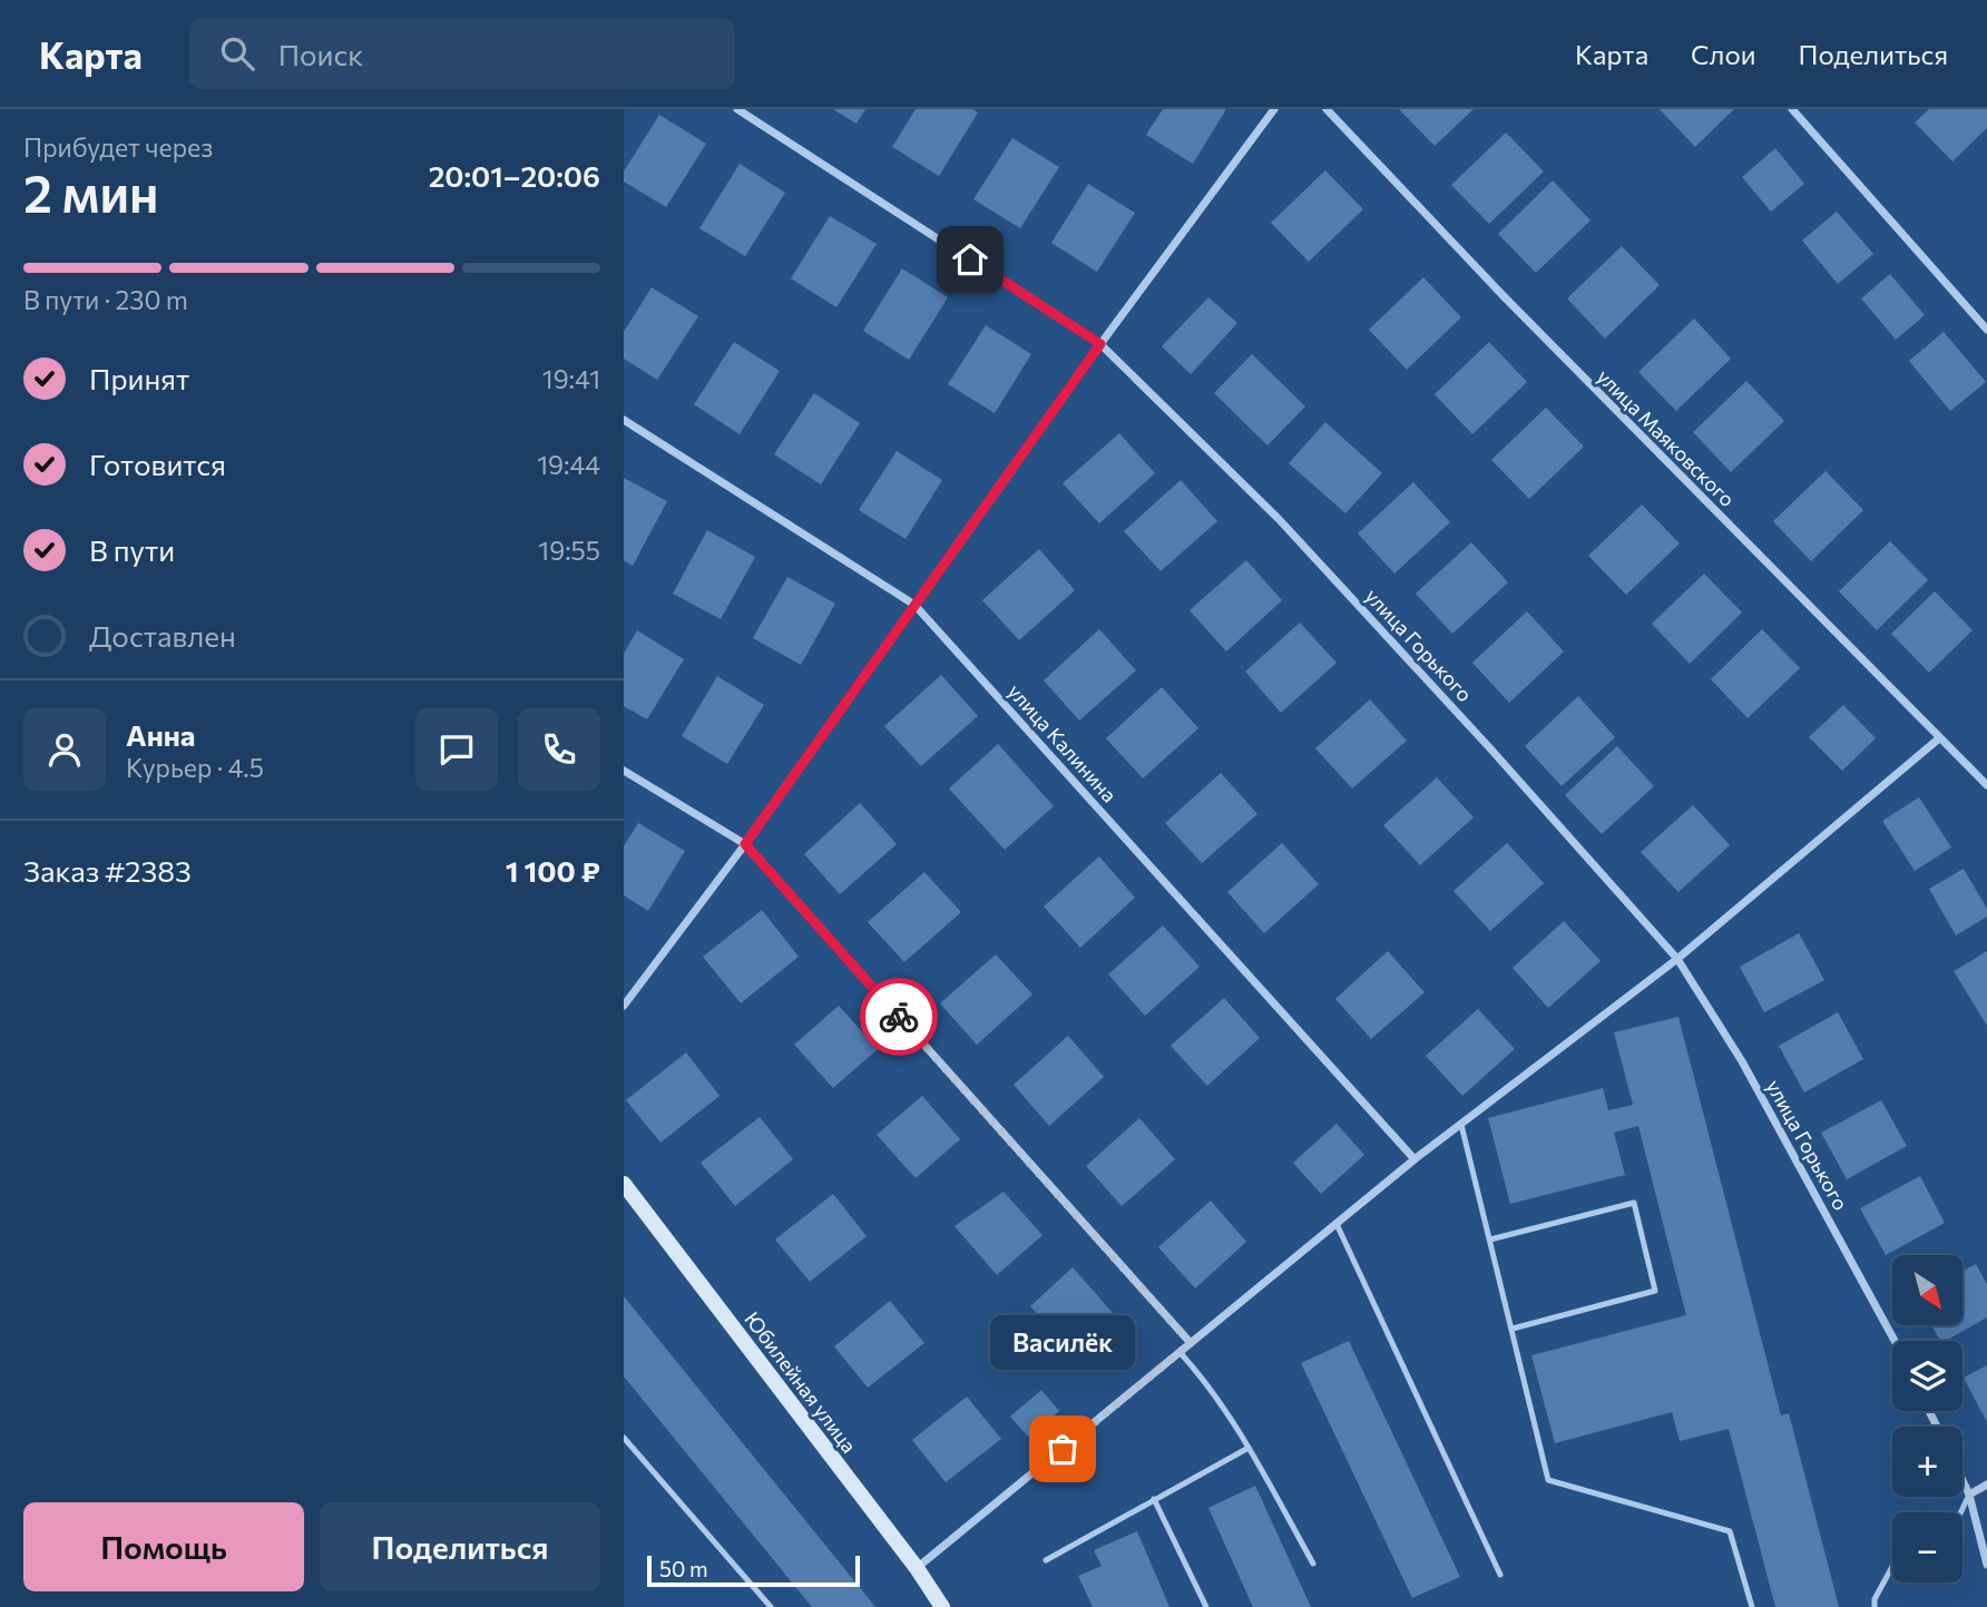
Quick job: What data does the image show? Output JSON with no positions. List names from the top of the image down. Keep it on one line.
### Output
{"streets":{"street":["улица Маяковского","улица Горького","улица Калинина","Юбилейная улица"]},"places":["Василёк"],"scale_bar":"50 m","north":"bottom right","page":{"header":"Карта","search":"Поиск","nav":["Карта","Слои","Поделиться"],"heading":["2 мин","Прибудет через","20:01–20:06"],"panel":["Анна","Курьер · 4.5","Заказ #2383","1 100 ₽"],"bar":"В пути · 230 m","list":[["Принят","19:41"],["Готовится","19:44"],["В пути","19:55"],"Доставлен"],"map_buttons":["+","−"],"bubble":"Василёк","buttons":["Помощь","Поделиться"],"scale":"50 m"}}
